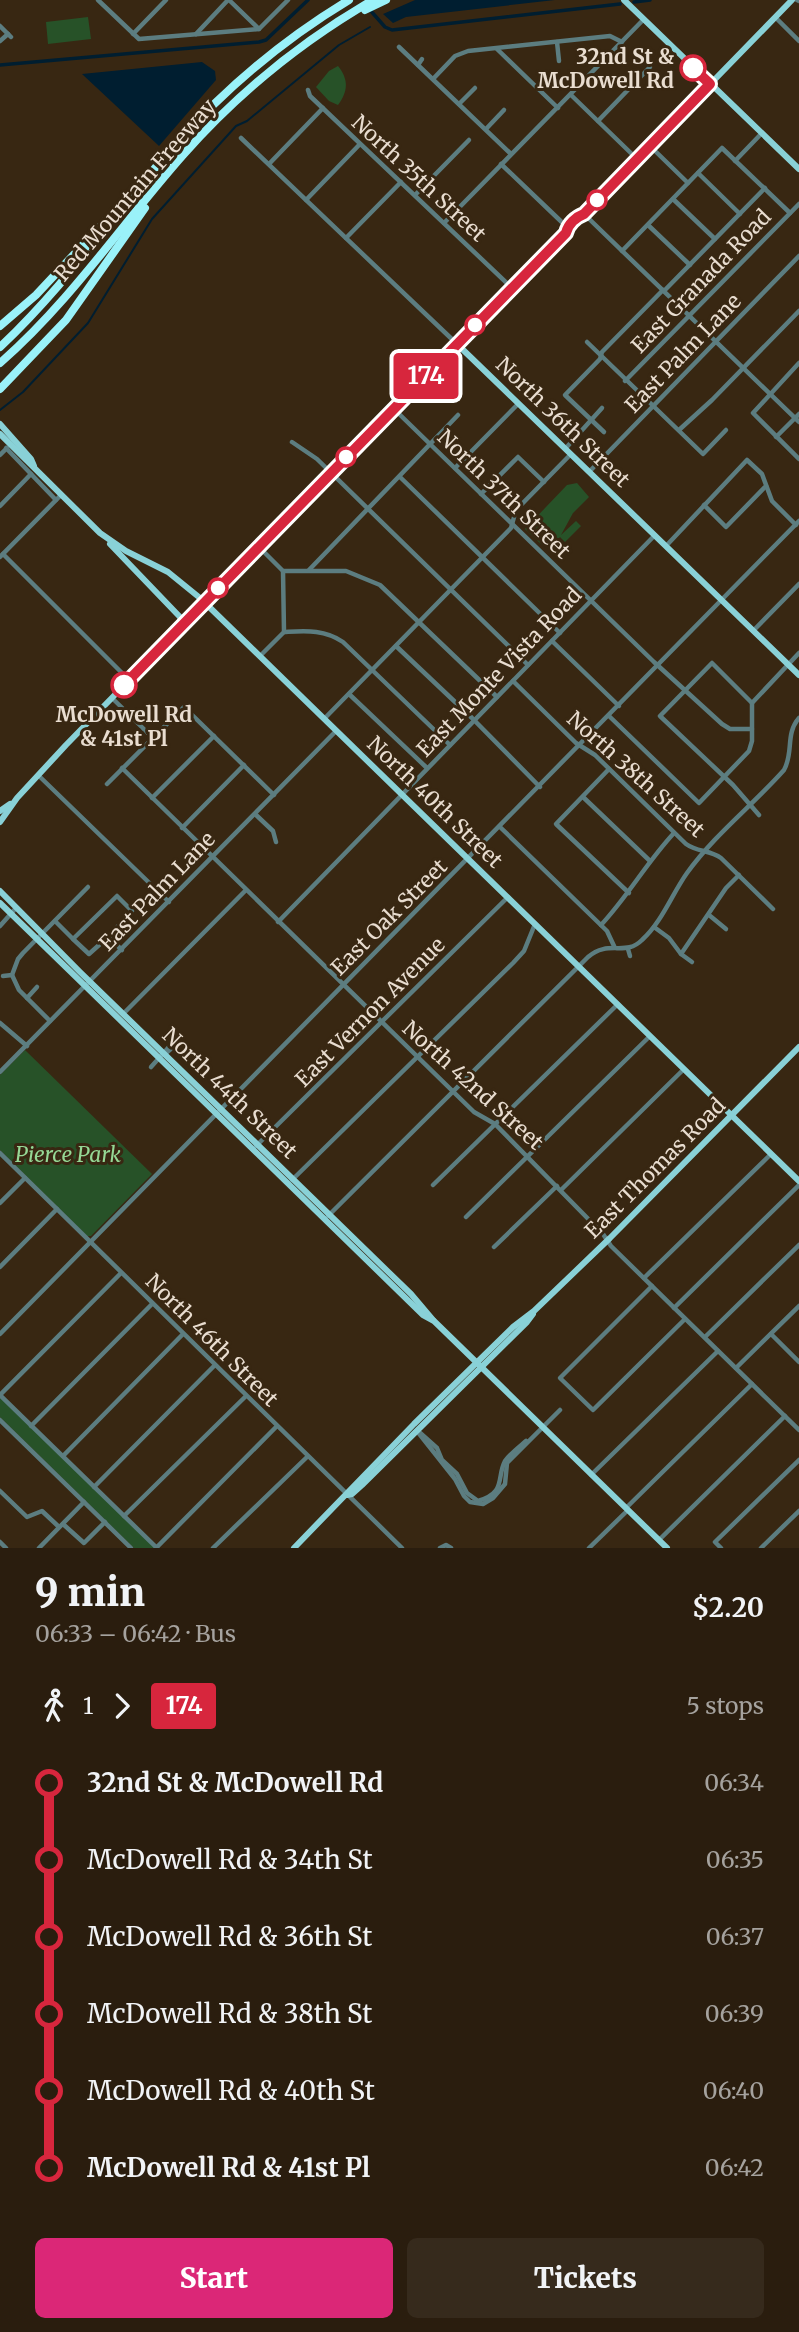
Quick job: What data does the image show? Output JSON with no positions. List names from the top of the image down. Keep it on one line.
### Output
{"streets":{"highway":["Red Mountain Freeway"],"main road":["North 36th Street","North 40th Street","North 44th Street","East Thomas Road"],"street":["North 35th Street","East Granada Road","East Palm Lane","North 37th Street","East Monte Vista Road","North 38th Street","East Oak Street","East Vernon Avenue","North 42nd Street","North 46th Street"]},"crossings":[["East Palm Lane","North 36th Street"],["East Palm Lane","North 40th Street"],["East Palm Lane","North 42nd Street"],["East Palm Lane","North 44th Street"],["North 36th Street","East Monte Vista Road"],["North 36th Street","East Oak Street"],["North 37th Street","East Monte Vista Road"],["North 37th Street","East Oak Street"],["East Monte Vista Road","North 38th Street"],["East Monte Vista Road","North 40th Street"],["East Monte Vista Road","North 42nd Street"],["North 38th Street","East Oak Street"],["North 40th Street","East Oak Street"],["North 40th Street","East Vernon Avenue"],["North 40th Street","East Thomas Road"],["East Oak Street","North 42nd Street"],["East Oak Street","North 44th Street"],["East Oak Street","North 46th Street"],["East Vernon Avenue","North 42nd Street"],["East Vernon Avenue","North 44th Street"],["North 42nd Street","East Thomas Road"],["North 44th Street","East Thomas Road"],["East Thomas Road","North 46th Street"]],"parks":["Pierce Park"],"places":["32nd St & McDowell Rd","McDowell Rd & 41st Pl"],"lines":["bus line 174"],"page":{"on_map":"174","heading":["9 min","06:33 – 06:42 · Bus","$2.20"],"legs":["1","174","5 stops"],"list":[{"name":"32nd St & McDowell Rd","value":"06:34"},{"name":"McDowell Rd & 34th St","value":"06:35"},{"name":"McDowell Rd & 36th St","value":"06:37"},{"name":"McDowell Rd & 38th St","value":"06:39"},{"name":"McDowell Rd & 40th St","value":"06:40"},{"name":"McDowell Rd & 41st Pl","value":"06:42"}],"buttons":["Start","Tickets"]}}
